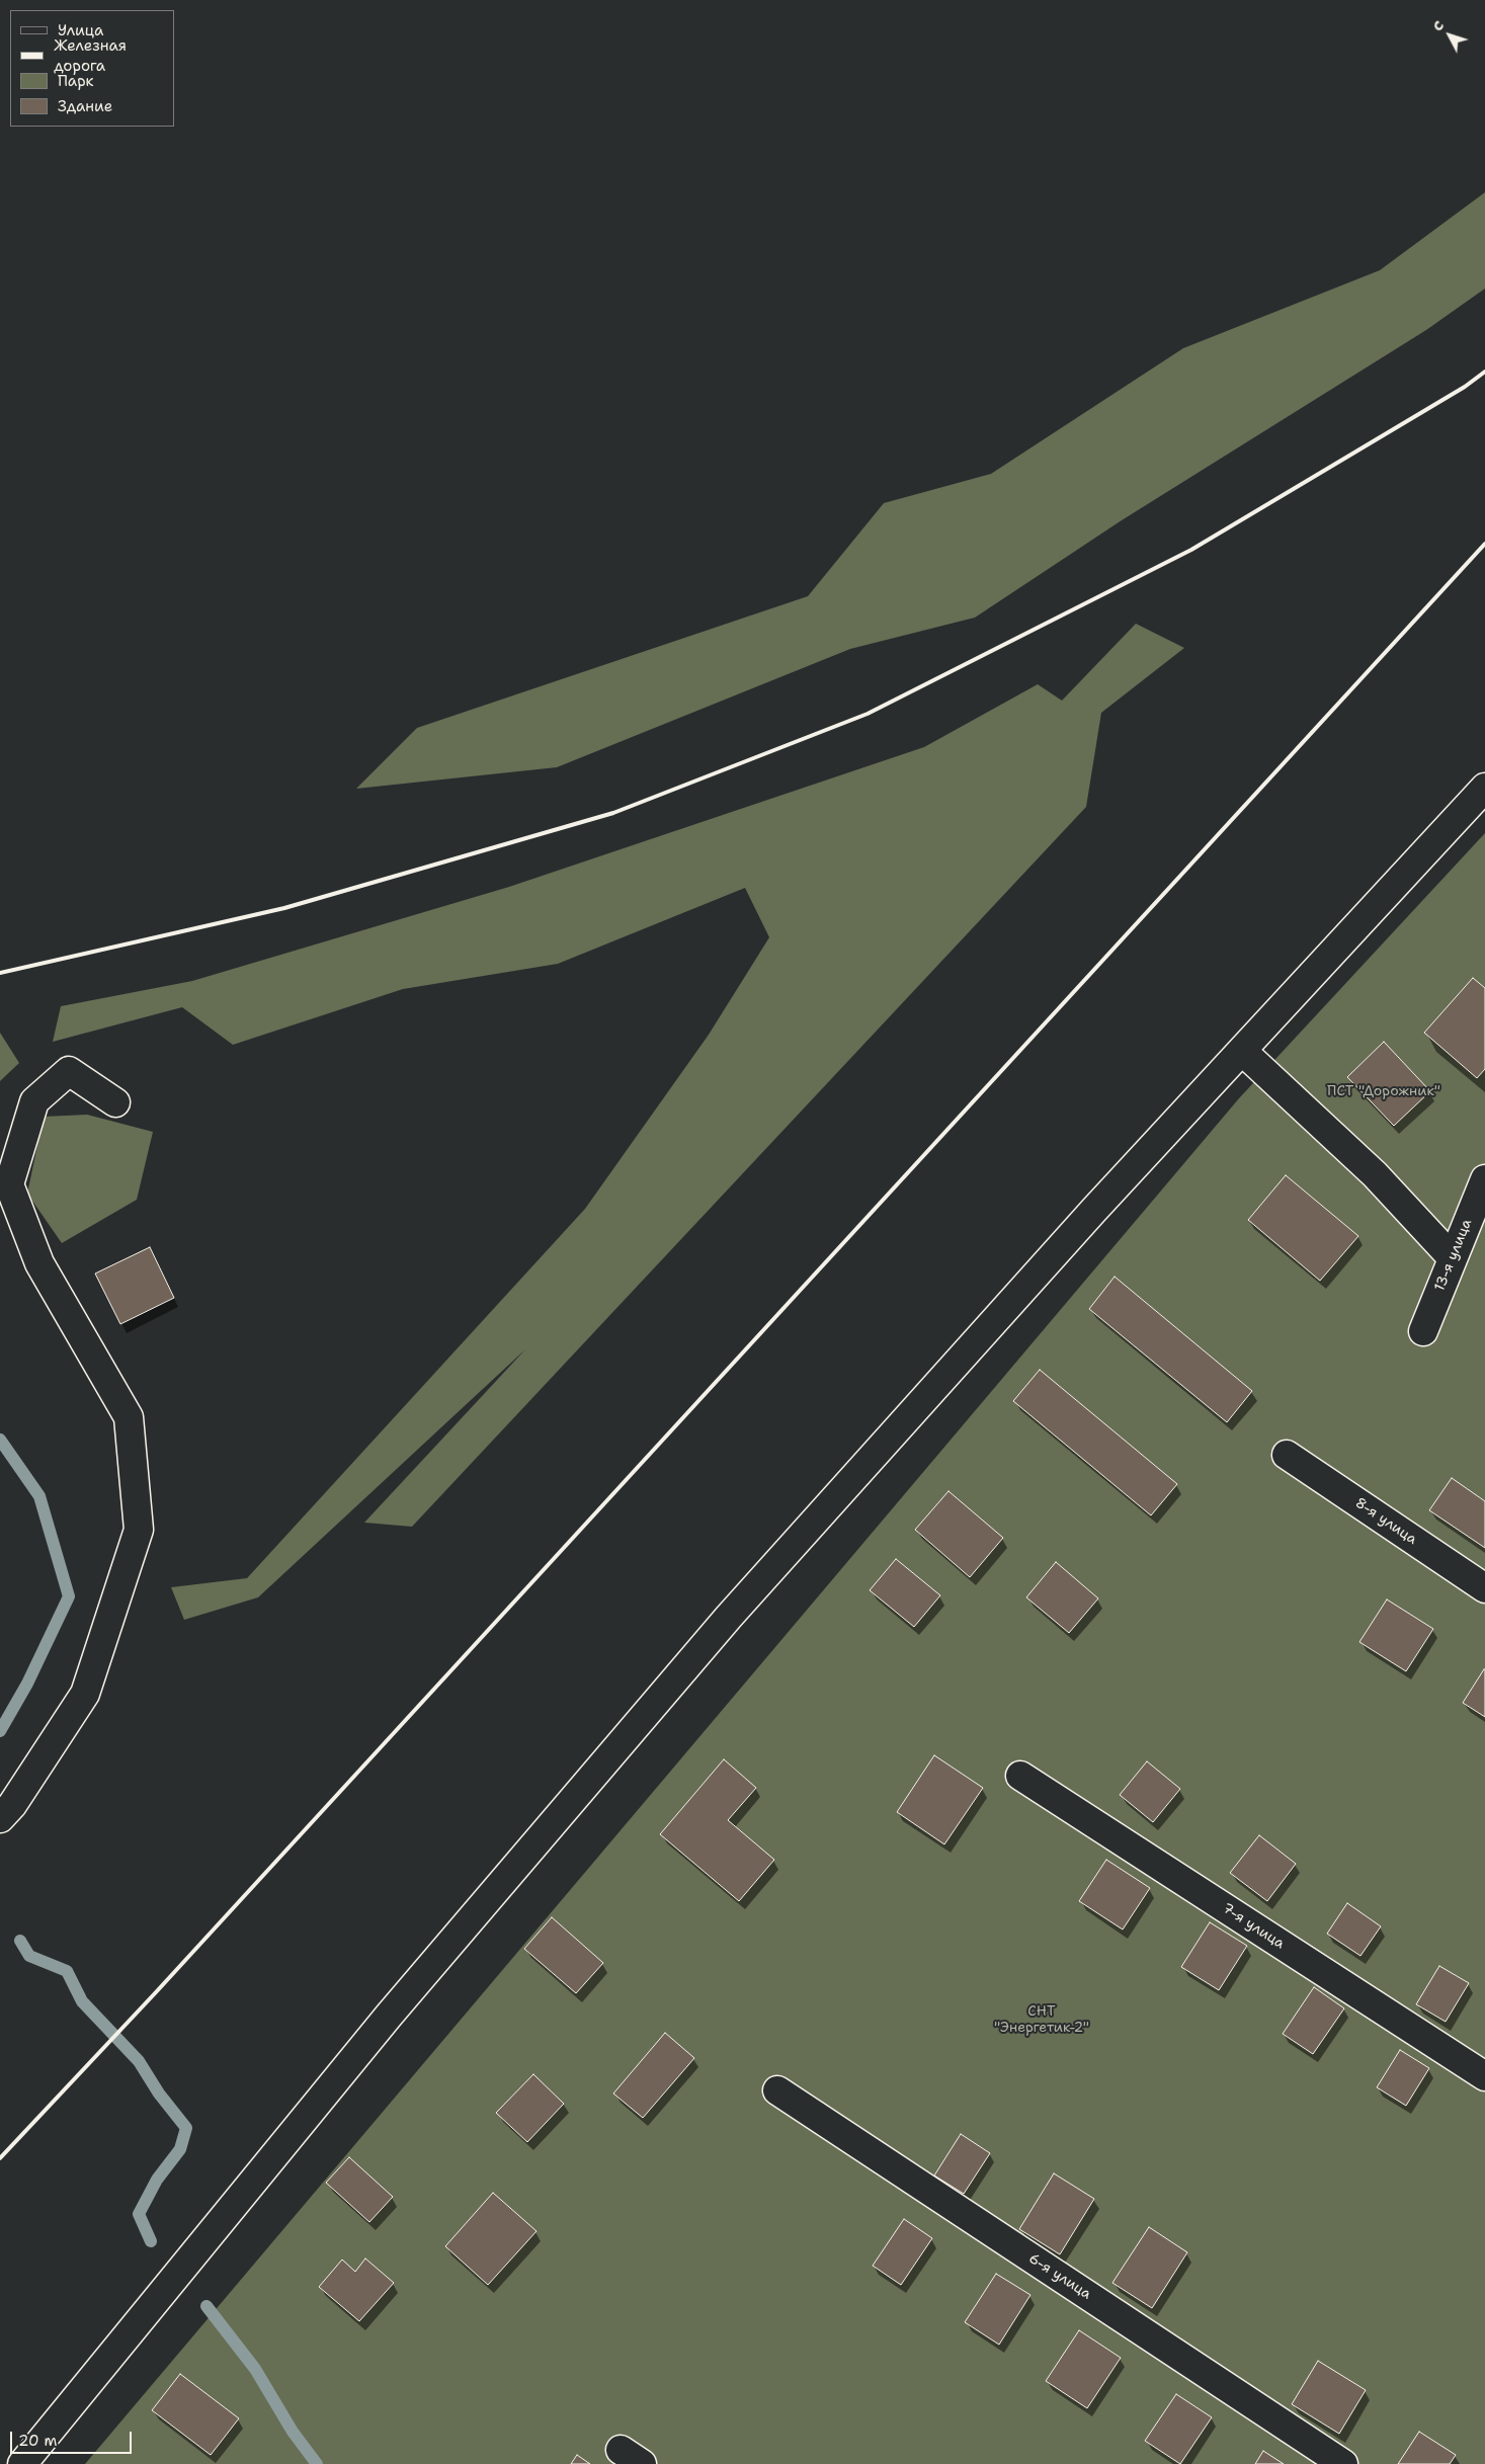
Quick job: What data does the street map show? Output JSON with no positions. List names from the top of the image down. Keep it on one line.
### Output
{"streets":{"street":["13-я улица","8-я улица","7-я улица","6-я улица"]},"parks":["ПСТ \"Дорожник\"","СHТ \"Энергетик-2\""],"legend":["Улица","Железная дорога","Парк","Здание"],"scale_bar":"20 m","north":"top left"}
